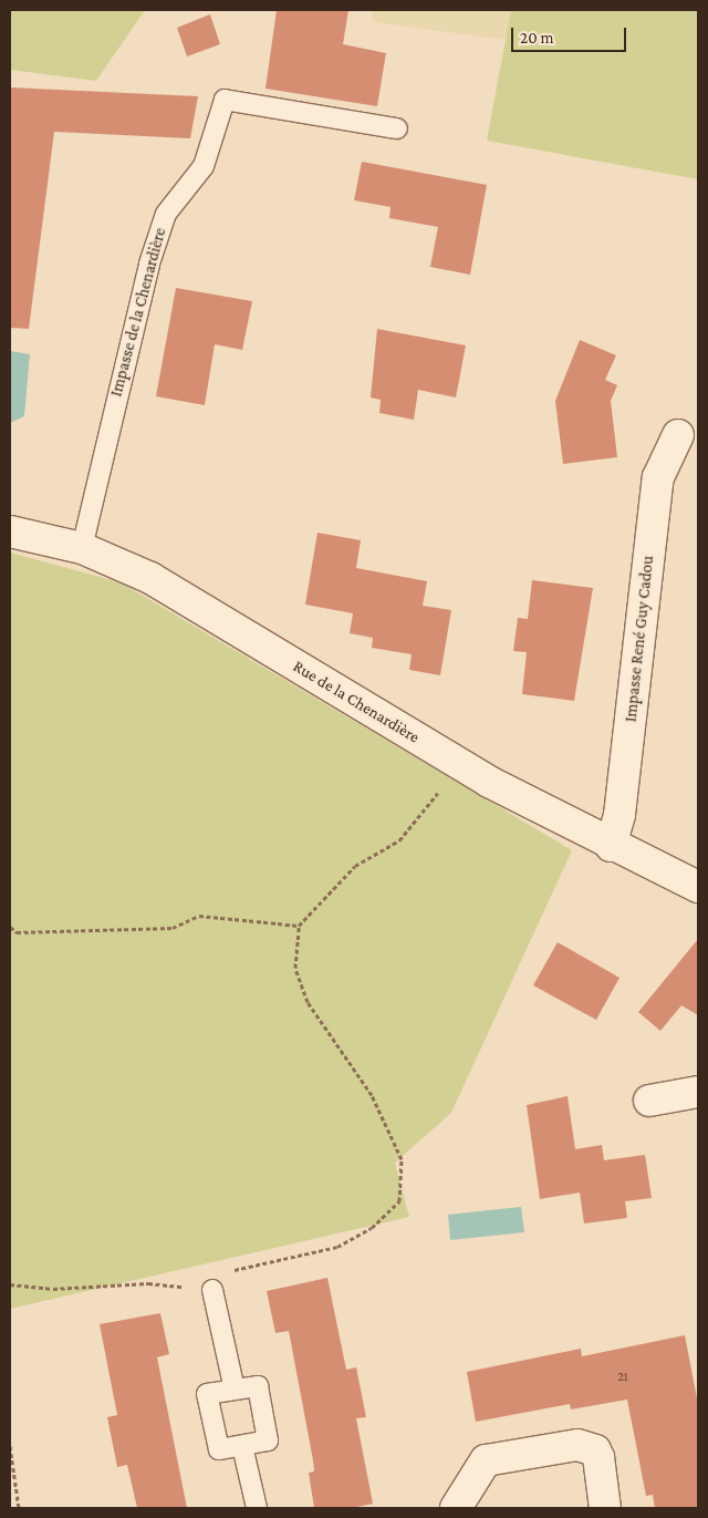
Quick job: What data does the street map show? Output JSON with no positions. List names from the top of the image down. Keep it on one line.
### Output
{"streets":{"street":["Impasse René Guy Cadou","Rue de la Chenardière"],"lane":["Impasse de la Chenardière"]},"crossings":[["Impasse de la Chenardière","Rue de la Chenardière"],["Impasse René Guy Cadou","Rue de la Chenardière"]],"house_numbers":["21"],"scale_bar":"20 m"}
